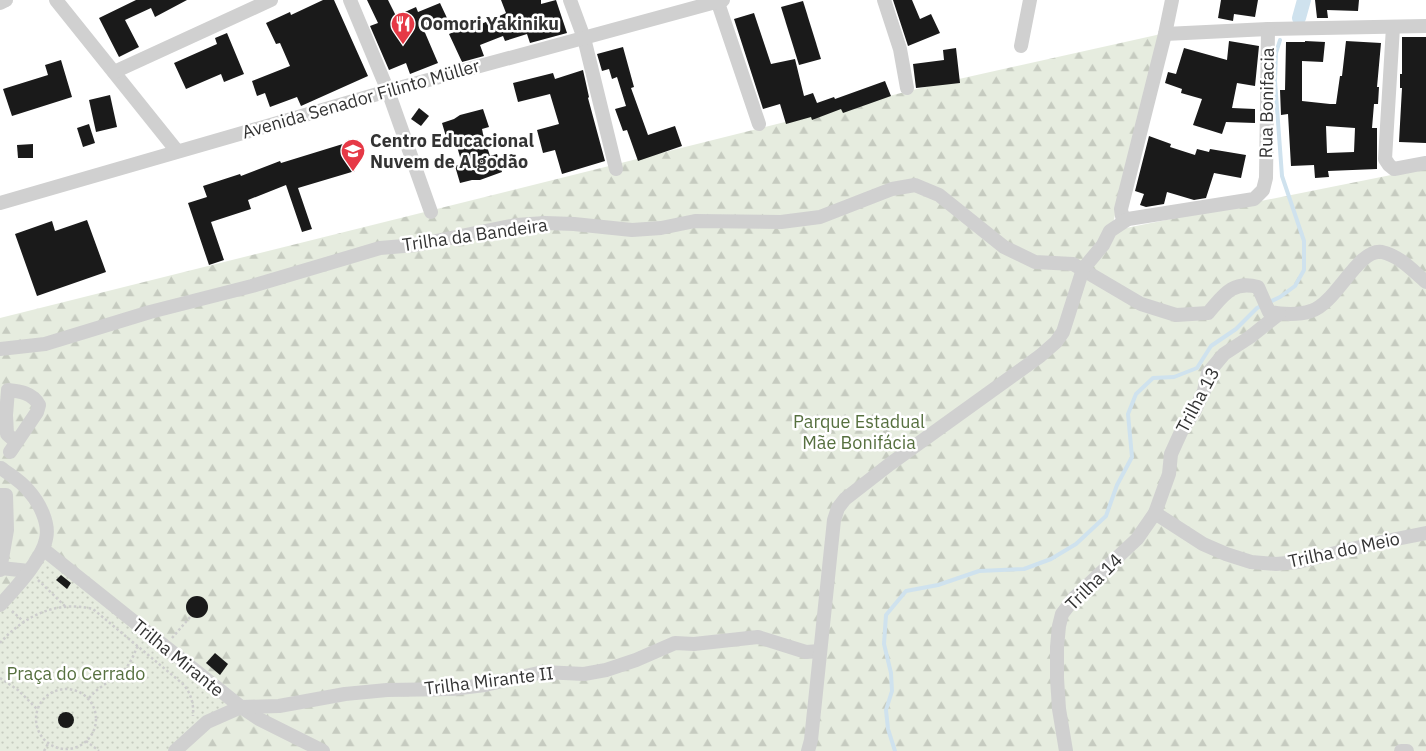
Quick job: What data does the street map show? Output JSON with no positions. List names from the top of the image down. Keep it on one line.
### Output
{"streets":{"street":["Avenida Senador Filinto Müller","Rua Bonifacia","Trilha da Bandeira","Trilha 13","Trilha do Meio","Trilha 14","Trilha Mirante","Trilha Mirante II"]},"crossings":[["Trilha da Bandeira","Trilha 13"],["Trilha 13","Trilha do Meio"],["Trilha 13","Trilha 14"],["Trilha do Meio","Trilha 14"],["Trilha Mirante","Trilha Mirante II"]],"parks":["Parque Estadual Mãe Bonifácia","Praça do Cerrado"],"places":{"restaurant":["Oomori Yakiniku"],"school or university":["Centro Educacional Nuvem de Algodão"]}}
